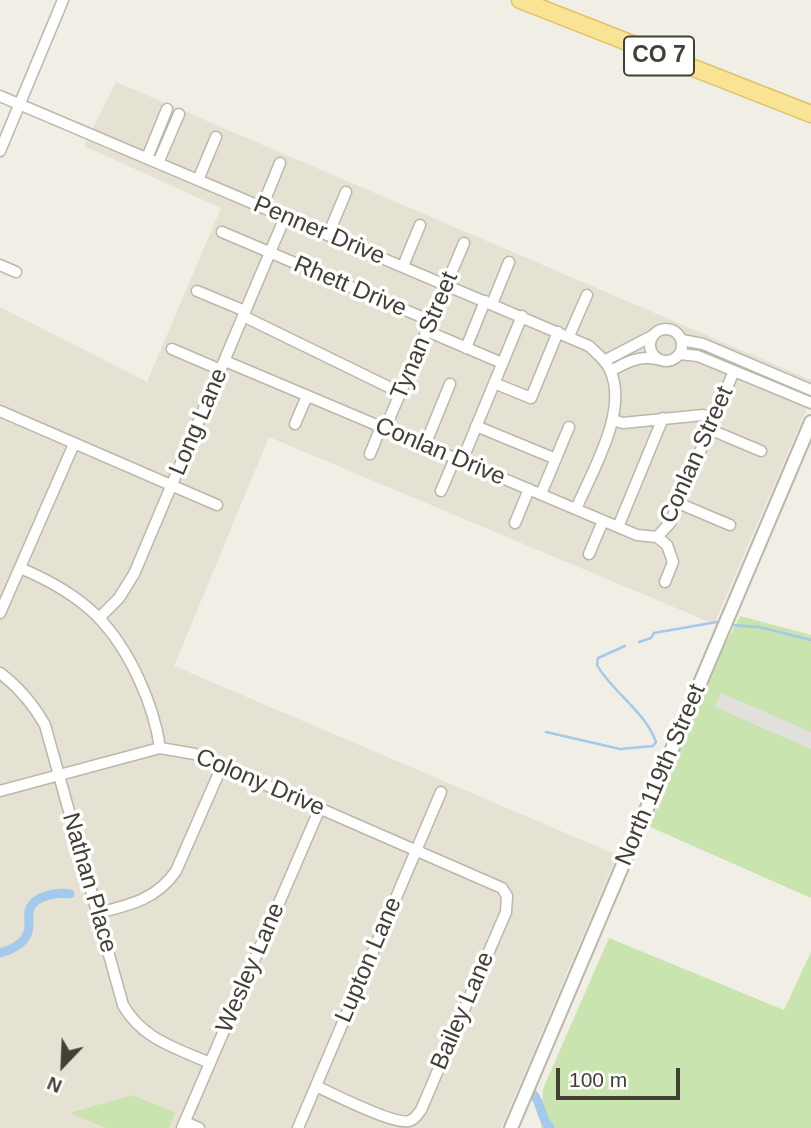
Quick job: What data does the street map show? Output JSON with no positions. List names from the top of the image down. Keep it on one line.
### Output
{"streets":{"main road":["CO 7"],"street":["Penner Drive","Rhett Drive","Tynan Street","Long Lane","Conlan Drive","Conlan Street","North 119th Street","Colony Drive","Nathan Place","Lupton Lane","Wesley Lane","Bailey Lane"]},"crossings":[["Penner Drive","Tynan Street"],["Penner Drive","Long Lane"],["Rhett Drive","Tynan Street"],["Rhett Drive","Long Lane"],["Tynan Street","Conlan Drive"],["Long Lane","Conlan Drive"],["Conlan Drive","Conlan Street"],["Colony Drive","Nathan Place"],["Colony Drive","Lupton Lane"],["Colony Drive","Wesley Lane"],["Colony Drive","Bailey Lane"],["Nathan Place","Wesley Lane"],["Lupton Lane","Bailey Lane"]],"scale_bar":"100 m","north":"bottom left"}
